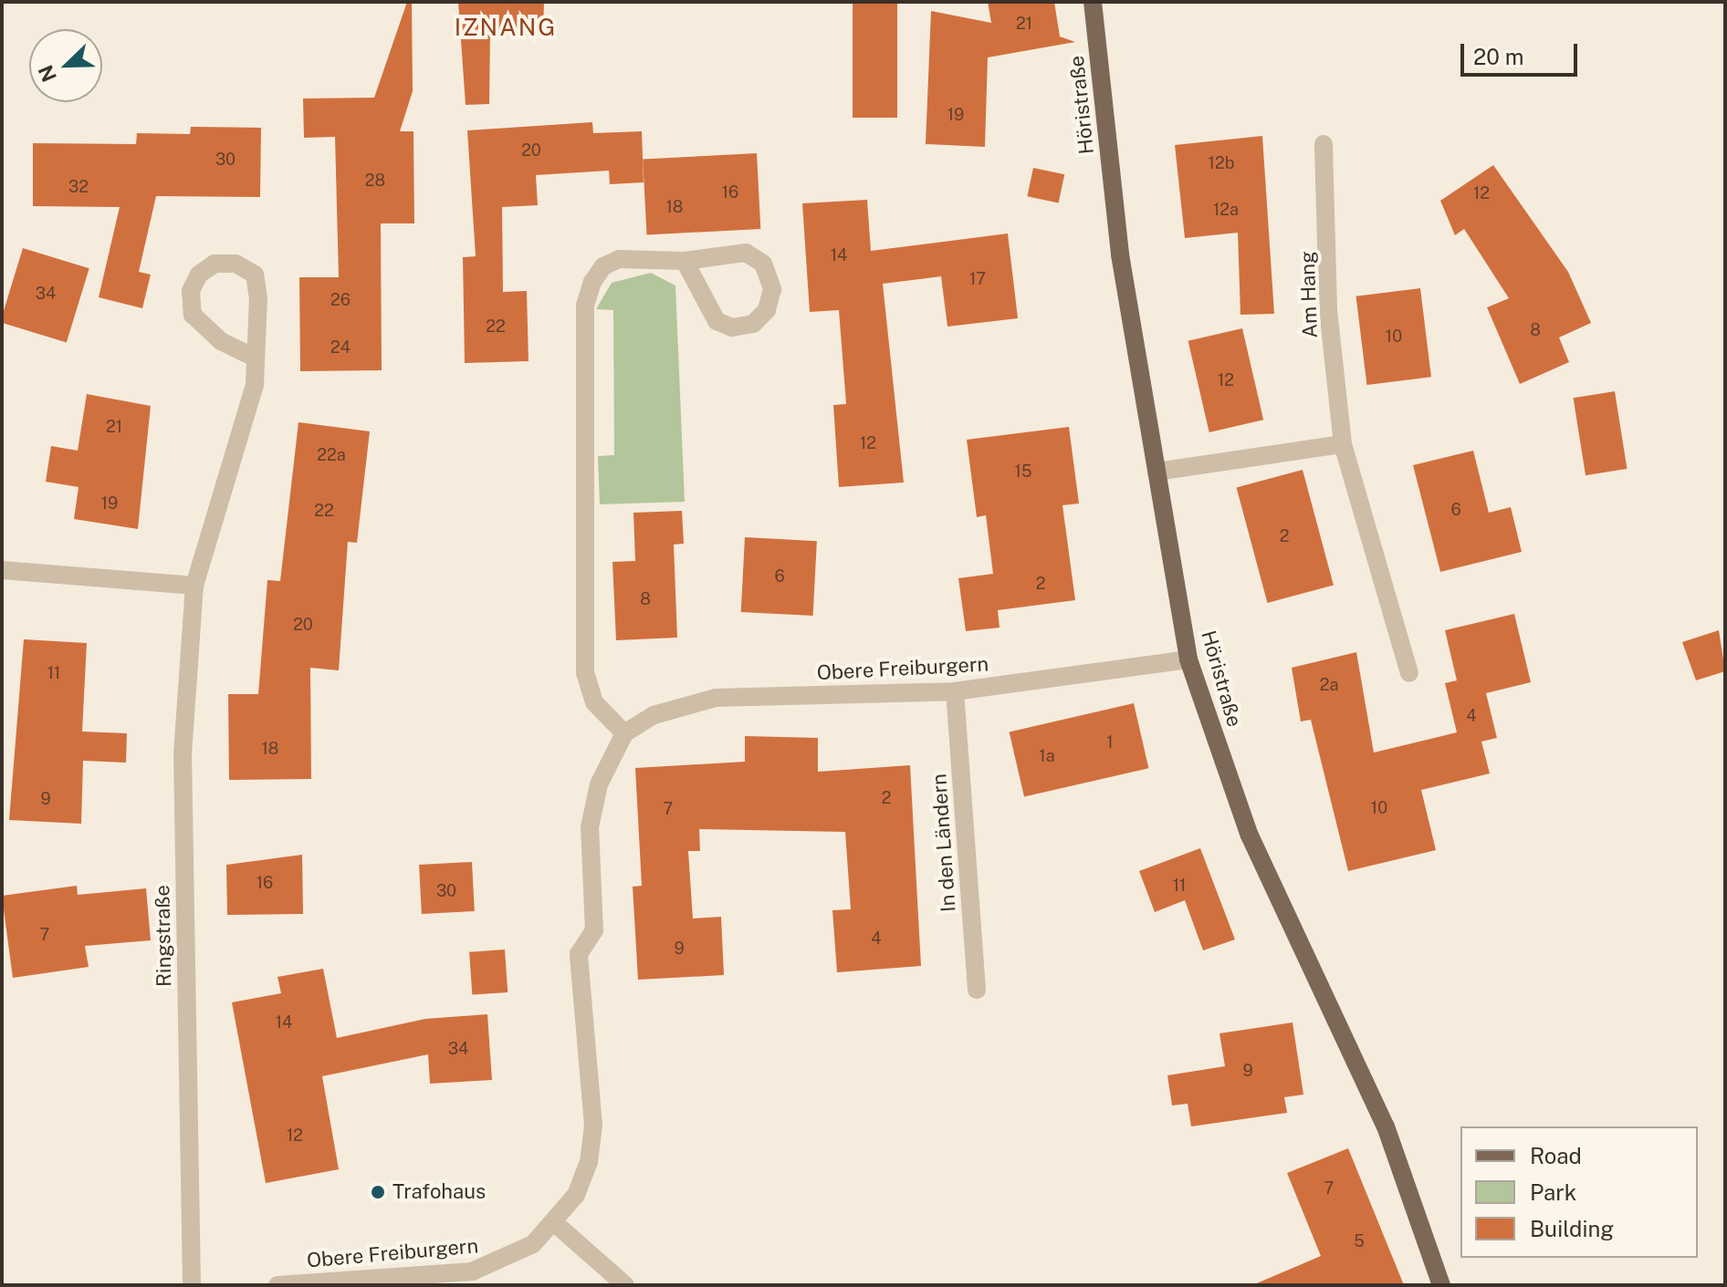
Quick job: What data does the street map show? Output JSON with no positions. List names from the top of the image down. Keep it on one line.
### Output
{"streets":{"main road":["Höristraße"],"street":["Am Hang","Obere Freiburgern","In den Ländern","Ringstraße"]},"crossings":[["Höristraße","Obere Freiburgern"],["Obere Freiburgern","In den Ländern"]],"districts":["IZNANG"],"places":["Trafohaus"],"house_numbers":["21","19","20","30","12b","28","32","16","12","18","12a","14","17","34","26","22","8","10","24","12","21","12","22a","15","19","6","22","2","6","2","8","20","11","2a","4","1","18","1a","2","9","10","7","16","11","30","7","4","9","14","34","9","12","7","5"],"legend":["Road","Park","Building"],"scale_bar":"20 m","north":"bottom left"}
